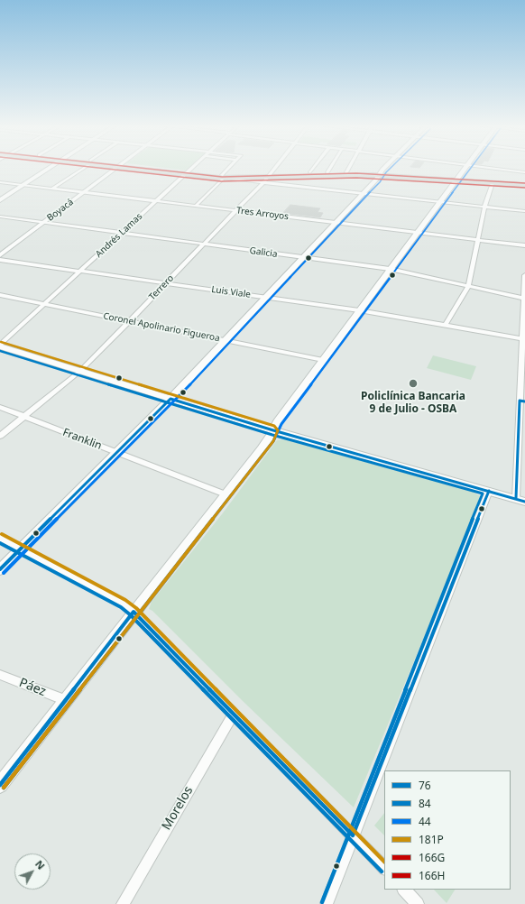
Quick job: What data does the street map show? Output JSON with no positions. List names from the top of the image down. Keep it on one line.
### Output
{"streets":{"street":["Boyacá","Tres Arroyos","Andrés Lamas","Galicia","Terrero","Luis Viale","Coronel Apolinario Figueroa","Franklin","Páez","Morelos"]},"crossings":[["Boyacá","Tres Arroyos"],["Boyacá","Galicia"],["Tres Arroyos","Andrés Lamas"],["Tres Arroyos","Terrero"],["Andrés Lamas","Galicia"],["Andrés Lamas","Luis Viale"],["Andrés Lamas","Coronel Apolinario Figueroa"],["Galicia","Terrero"],["Terrero","Luis Viale"],["Terrero","Coronel Apolinario Figueroa"],["Terrero","Franklin"]],"places":["Policlínica Bancaria 9 de Julio - OSBA"],"lines":["transit line 44","transit line 166G","transit line 166H","transit line 181P","transit line 84","transit line 76"],"legend":["76","84","44","181P","166G","166H"],"north":"top right"}
